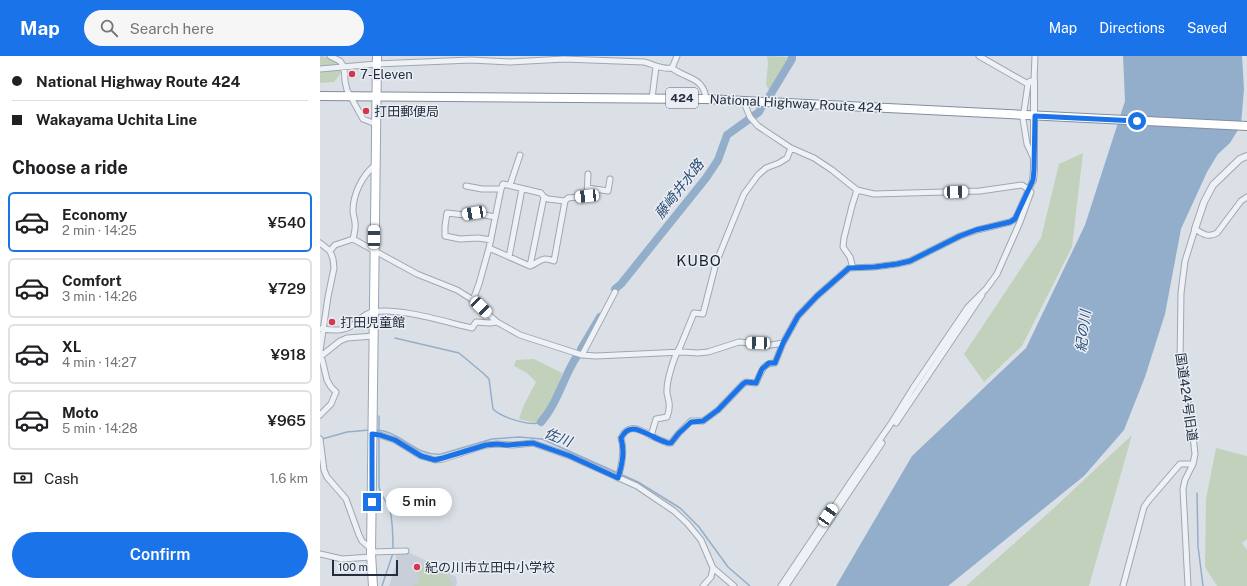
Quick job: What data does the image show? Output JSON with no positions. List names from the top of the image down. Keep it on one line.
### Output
{"streets":{"main road":["424","National Highway Route 424"],"street":["国道424号旧道"]},"districts":["KUBO"],"water":["藤崎井水路","紀の川","佐川"],"places":["7-Eleven","打田郵便局","打田児童館","紀の川市立田中小学校"],"scale_bar":"100 m","page":{"header":"Map","search":"Search here","nav":["Map","Directions","Saved"],"banner":["National Highway Route 424","Wakayama Uchita Line"],"heading":"Choose a ride","list":[{"name":"Economy","note":"2 min · 14:25","value":"¥540"},{"name":"Comfort","note":"3 min · 14:26","value":"¥729"},{"name":"XL","note":"4 min · 14:27","value":"¥918"},{"name":"Moto","note":"5 min · 14:28","value":"¥965"}],"pay":["Cash","1.6 km"],"bubble":"5 min","buttons":"Confirm","scale":"100 m"}}
